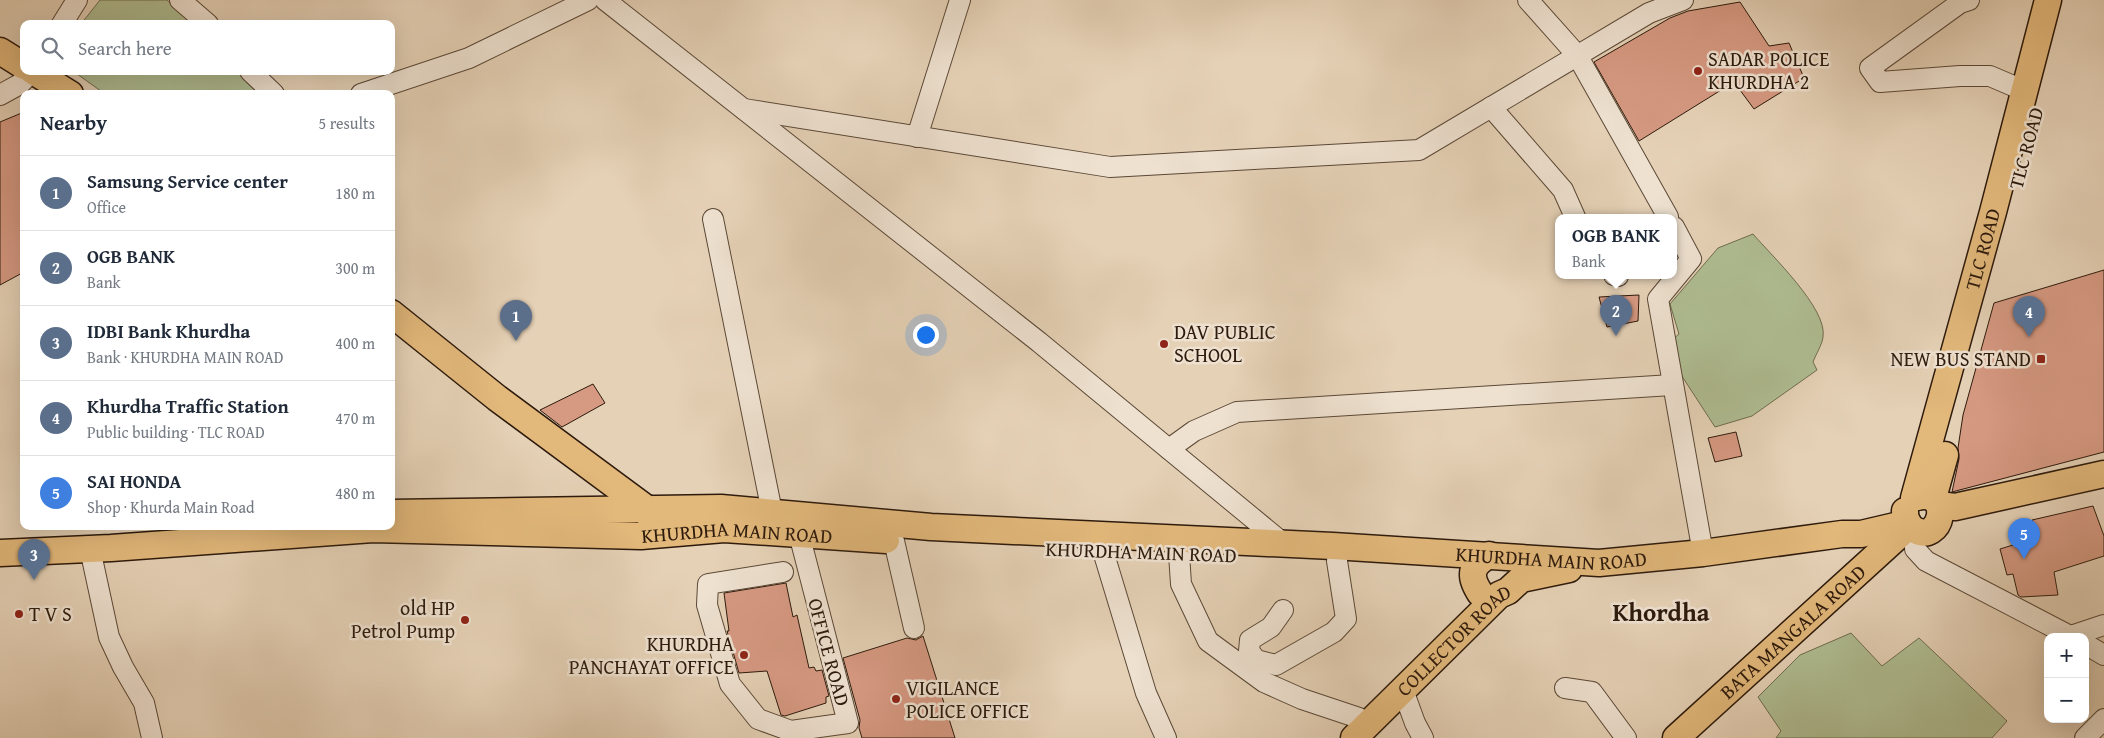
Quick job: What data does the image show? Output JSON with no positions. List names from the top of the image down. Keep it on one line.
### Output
{"streets":{"main road":["TLC ROAD","KHURDHA MAIN ROAD","BATA MANGALA ROAD","COLLECTOR ROAD"],"street":["OFFICE ROAD"]},"crossings":[["TLC ROAD","KHURDHA MAIN ROAD"],["TLC ROAD","BATA MANGALA ROAD"],["KHURDHA MAIN ROAD","BATA MANGALA ROAD"],["KHURDHA MAIN ROAD","COLLECTOR ROAD"],["KHURDHA MAIN ROAD","OFFICE ROAD"]],"districts":["Khordha"],"places":{"other":["SADAR POLICE KHURDHA 2","DAV PUBLIC SCHOOL","T V S","old HP Petrol Pump","KHURDHA PANCHAYAT OFFICE","VIGILANCE POLICE OFFICE"],"transit":["NEW BUS STAND"]},"page":{"search":"Search here","heading":["Nearby","5 results"],"list":[{"mark":"1","name":"Samsung Service center","note":"Office","value":"180 m"},{"mark":"2","name":"OGB BANK","note":"Bank","value":"300 m"},{"mark":"3","name":"IDBI Bank Khurdha","note":"Bank · KHURDHA MAIN ROAD","value":"400 m"},{"mark":"4","name":"Khurdha Traffic Station","note":"Public building · TLC ROAD","value":"470 m"},{"mark":"5","name":"SAI HONDA","note":"Shop · Khurda Main Road","value":"480 m"}],"popup":["OGB BANK","Bank"],"pins":["2","4","1","5","3"],"map_buttons":["+","−"]}}
